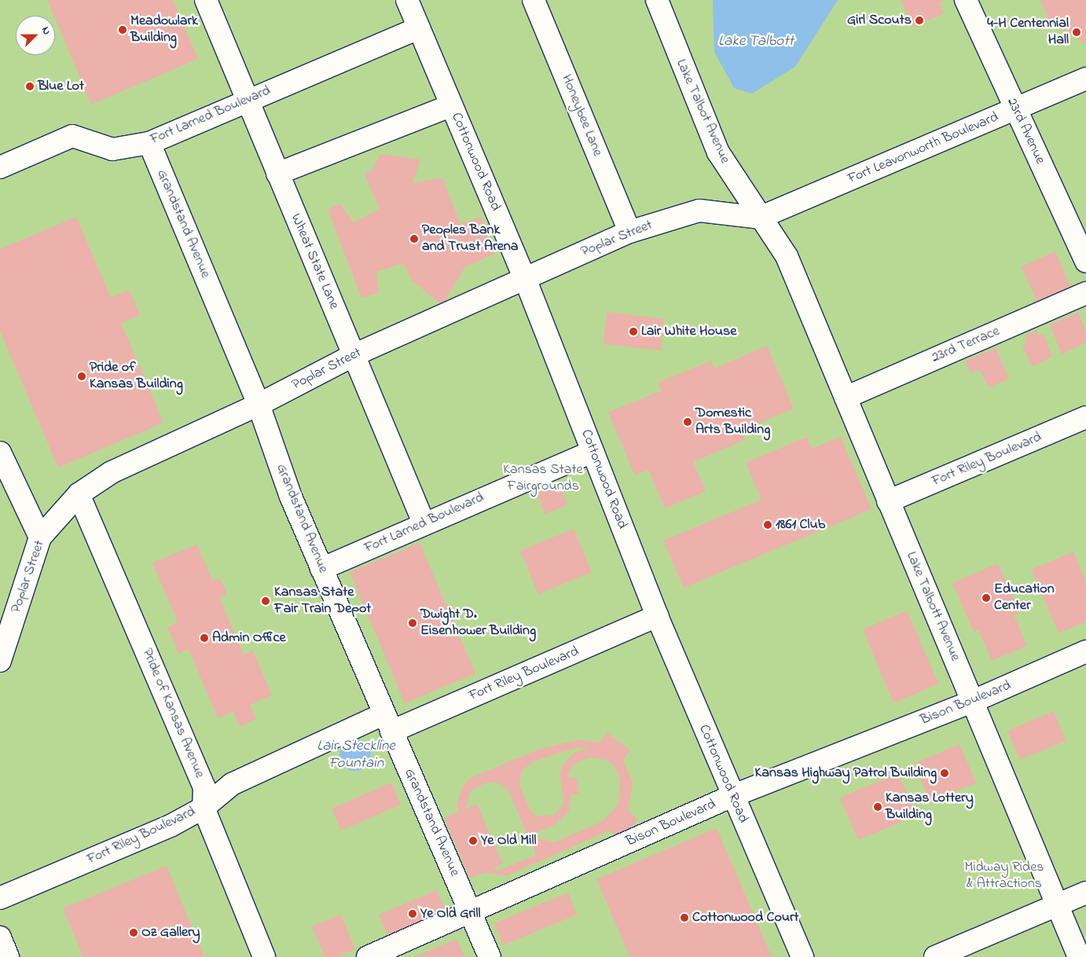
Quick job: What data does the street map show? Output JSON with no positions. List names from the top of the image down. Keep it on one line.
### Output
{"streets":{"street":["Lake Talbot Avenue","Fort Larned Boulevard","Honeybee Lane","23rd Avenue","Fort Leavonworth Boulevard","Cottonwood Road","Grandstand Avenue","Poplar Street","Wheat State Lane","23rd Terrace","Fort Riley Boulevard","Lake Talbott Avenue","Bison Boulevard","Pride of Kansas Avenue"]},"crossings":[["Lake Talbot Avenue","Fort Leavonworth Boulevard"],["Lake Talbot Avenue","Poplar Street"],["Lake Talbot Avenue","Lake Talbott Avenue"],["Fort Larned Boulevard","Cottonwood Road"],["Fort Larned Boulevard","Grandstand Avenue"],["Fort Larned Boulevard","Wheat State Lane"],["Honeybee Lane","Poplar Street"],["23rd Avenue","Fort Leavonworth Boulevard"],["Fort Leavonworth Boulevard","Poplar Street"],["Cottonwood Road","Poplar Street"],["Cottonwood Road","Fort Riley Boulevard"],["Cottonwood Road","Bison Boulevard"],["Grandstand Avenue","Poplar Street"],["Grandstand Avenue","Fort Riley Boulevard"],["Grandstand Avenue","Bison Boulevard"],["Poplar Street","Wheat State Lane"],["Poplar Street","Pride of Kansas Avenue"],["23rd Terrace","Lake Talbott Avenue"],["Fort Riley Boulevard","Lake Talbott Avenue"],["Fort Riley Boulevard","Pride of Kansas Avenue"],["Lake Talbott Avenue","Bison Boulevard"]],"water":["Lake Talbott","Lair Steckline Fountain"],"parks":["Kansas State Fairgrounds","Midway Rides & Attractions"],"places":["Girl Scouts","Meadowlark Building","4-H Centennial Hall","Blue Lot","Peoples Bank and Trust Arena","Lair White House","Pride of Kansas Building","Domestic Arts Building","1861 Club","Education Center","Kansas State Fair Train Depot","Dwight D. Eisenhower Building","Admin Office","Kansas Highway Patrol Building","Kansas Lottery Building","Ye Old Mill","Ye Old Grill","Cottonwood Court","Oz Gallery"],"north":"top right"}
